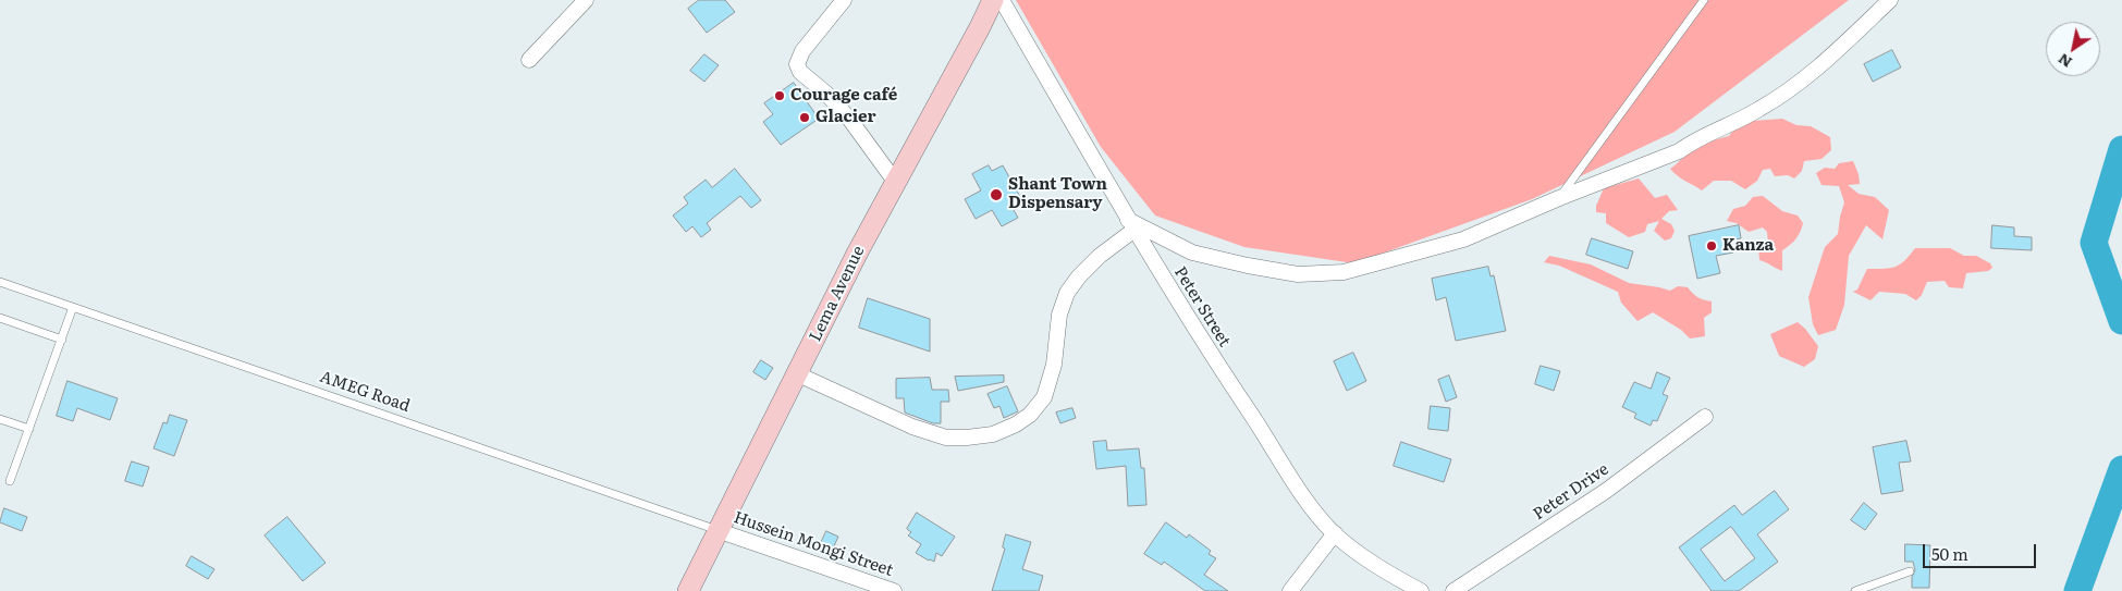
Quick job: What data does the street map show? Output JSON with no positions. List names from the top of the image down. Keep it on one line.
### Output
{"streets":{"main road":["Lema Avenue"],"street":["Peter Street","Peter Drive","Hussein Mongi Street"],"lane":["AMEG Road"]},"crossings":[["Lema Avenue","AMEG Road"],["Lema Avenue","Hussein Mongi Street"],["AMEG Road","Hussein Mongi Street"]],"places":["Courage café","Glacier","Shant Town Dispensary","Kanza"],"scale_bar":"50 m","north":"bottom left"}
